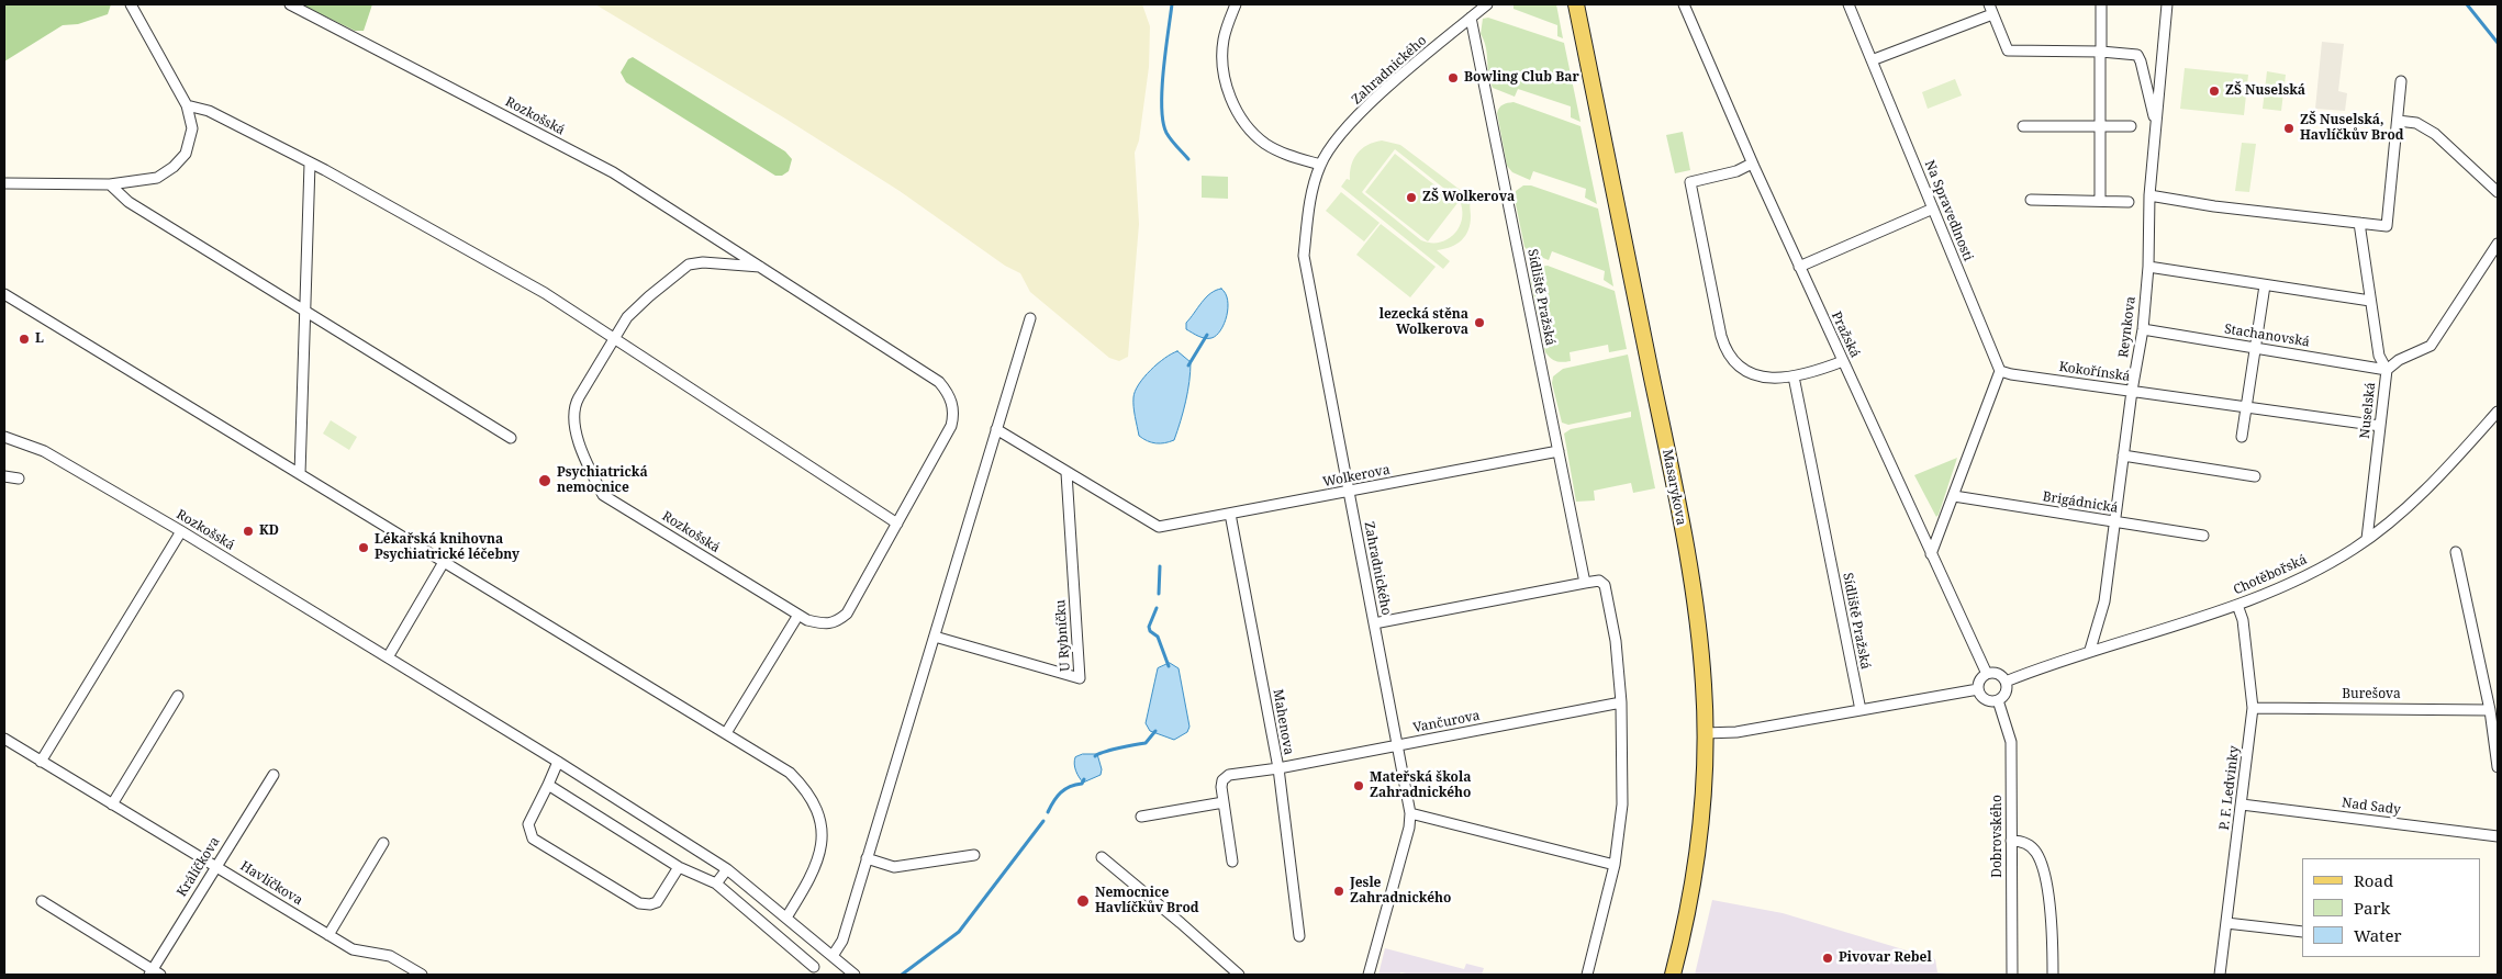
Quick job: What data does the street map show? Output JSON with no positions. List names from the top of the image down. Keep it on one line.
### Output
{"streets":{"main road":["Masarykova"],"street":["Zahradnického","Rozkošská","Na Spravedlnosti","Sídliště Pražská","Reynkova","Pražská","Stachanovská","Kokořínská","Nuselská","Wolkerova","Brigádnická","Chotěbořská","U Rybníčku","Burešova","Mahenova","Vančurova","P. F. Ledvinky","Nad Sady","Dobrovského","Králíčkova","Havlíčkova"]},"crossings":[["Zahradnického","Sídliště Pražská"],["Zahradnického","Wolkerova"],["Zahradnického","Vančurova"],["Na Spravedlnosti","Kokořínská"],["Sídliště Pražská","Wolkerova"],["Reynkova","Stachanovská"],["Reynkova","Kokořínská"],["Reynkova","Brigádnická"],["Reynkova","Chotěbořská"],["Pražská","Chotěbořská"],["Pražská","Dobrovského"],["Stachanovská","Nuselská"],["Kokořínská","Nuselská"],["Nuselská","Chotěbořská"],["Wolkerova","U Rybníčku"],["Wolkerova","Mahenova"],["Chotěbořská","P. F. Ledvinky"],["Chotěbořská","Dobrovského"],["Burešova","P. F. Ledvinky"],["Mahenova","Vančurova"],["P. F. Ledvinky","Nad Sady"],["Králíčkova","Havlíčkova"]],"places":["Bowling Club Bar","ZŠ Nuselská","ZŠ Nuselská, Havlíčkův Brod","ZŠ Wolkerova","lezecká stěna Wolkerova","L","Psychiatrická nemocnice","KD","Lékařská knihovna Psychiatrické léčebny","Mateřská škola Zahradnického","Jesle Zahradnického","Nemocnice Havlíčkův Brod","Pivovar Rebel"],"legend":["Road","Park","Water"]}
